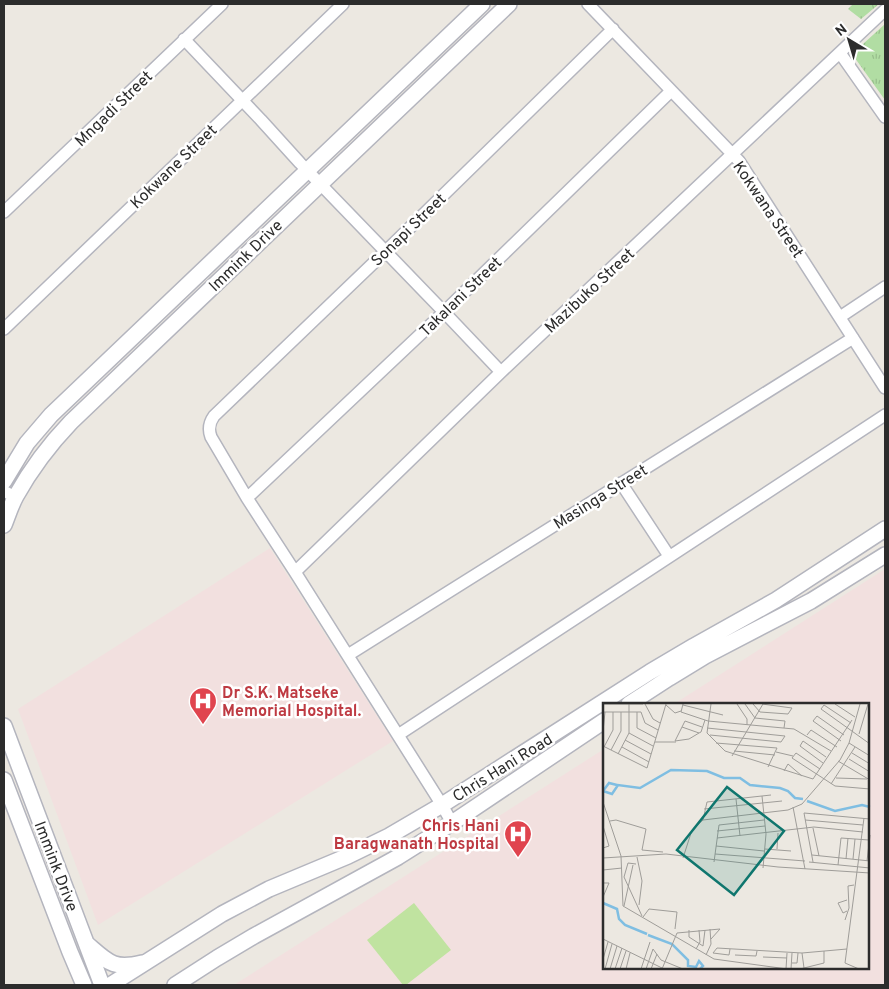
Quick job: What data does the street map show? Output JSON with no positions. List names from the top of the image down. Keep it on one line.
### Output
{"streets":{"main road":["Immink Drive","Chris Hani Road"],"street":["Mngadi Street","Kokwane Street","Kokwana Street","Sonapi Street","Mazibuko Street","Takalani Street","Masinga Street"]},"crossings":[["Kokwana Street","Sonapi Street"],["Kokwana Street","Mazibuko Street"],["Kokwana Street","Takalani Street"],["Kokwana Street","Masinga Street"],["Sonapi Street","Takalani Street"]],"places":{"hospital":["Dr S.K. Matseke Memorial Hospital.","Chris Hani Baragwanath Hospital"]},"north":"top left"}
